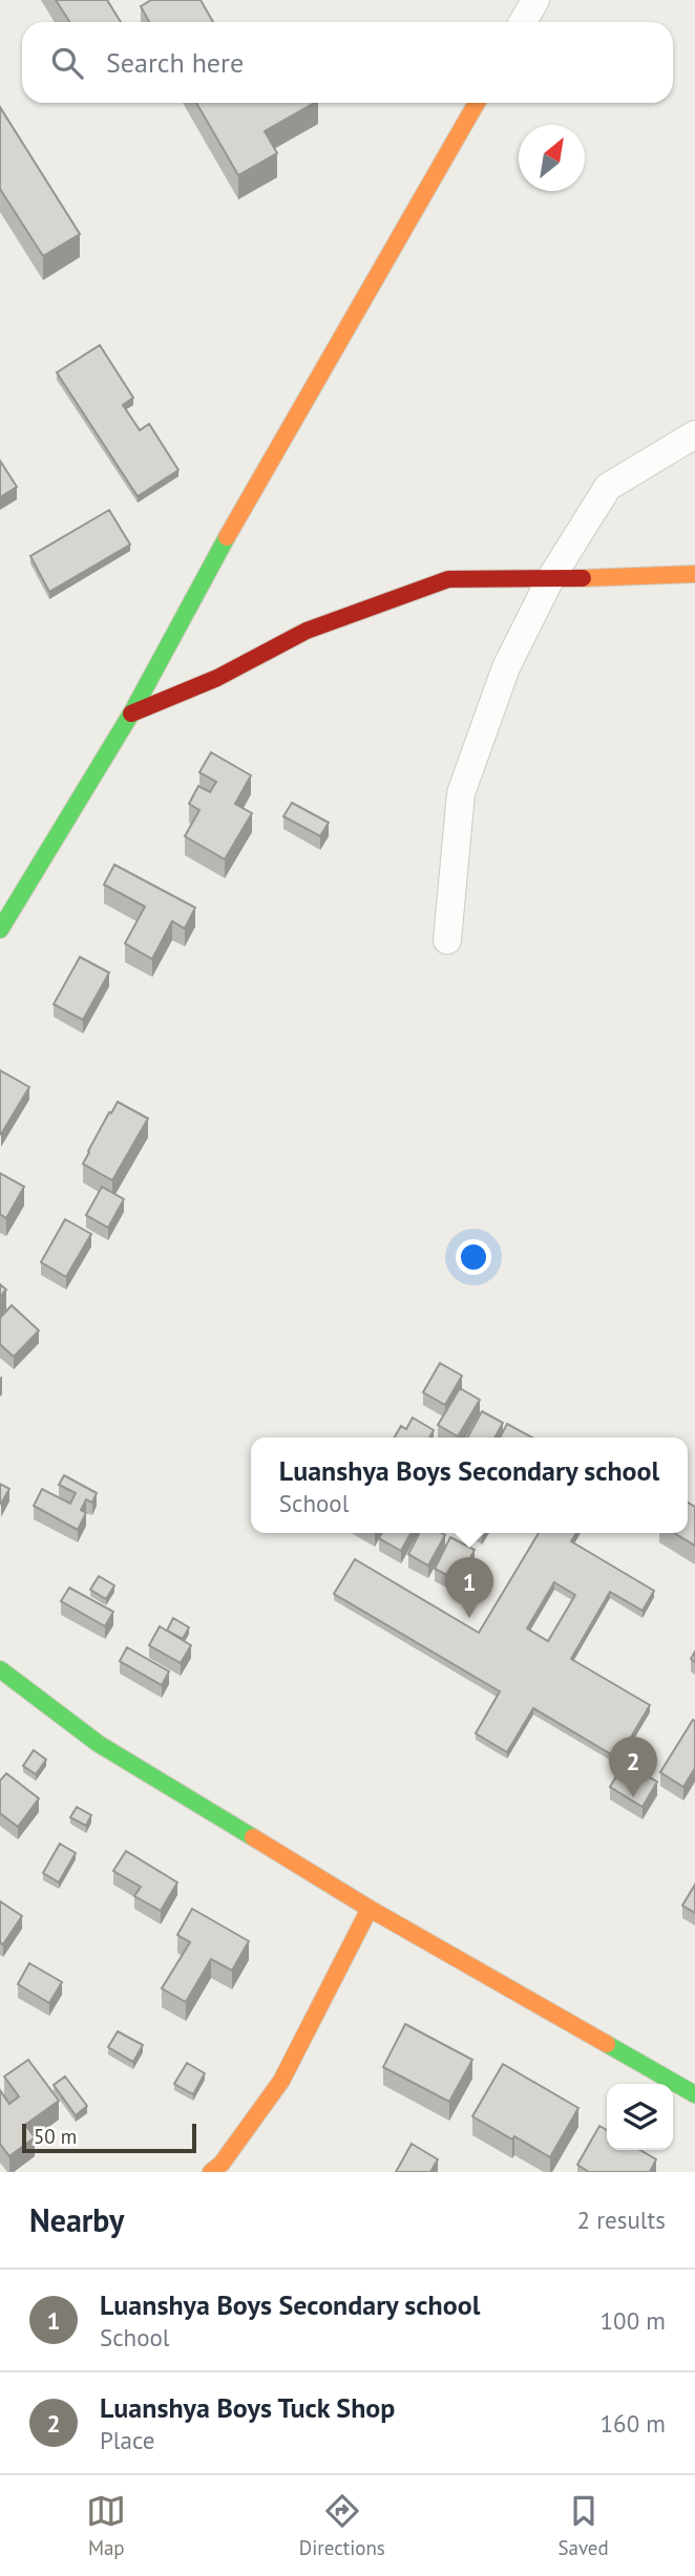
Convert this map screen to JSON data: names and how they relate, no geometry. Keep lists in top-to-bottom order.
{
  "scale_bar": "50 m",
  "north": "top right",
  "page": {
    "search": "Search here",
    "popup": ["Luanshya Boys Secondary school", "School"],
    "pins": ["1", "2"],
    "scale": "50 m",
    "heading": ["Nearby", "2 results"],
    "list": [
      {
        "mark": "1",
        "name": "Luanshya Boys Secondary school",
        "note": "School",
        "value": "100 m"
      },
      {
        "mark": "2",
        "name": "Luanshya Boys Tuck Shop",
        "note": "Place",
        "value": "160 m"
      }
    ],
    "nav": ["Map", "Directions", "Saved"]
  }
}
